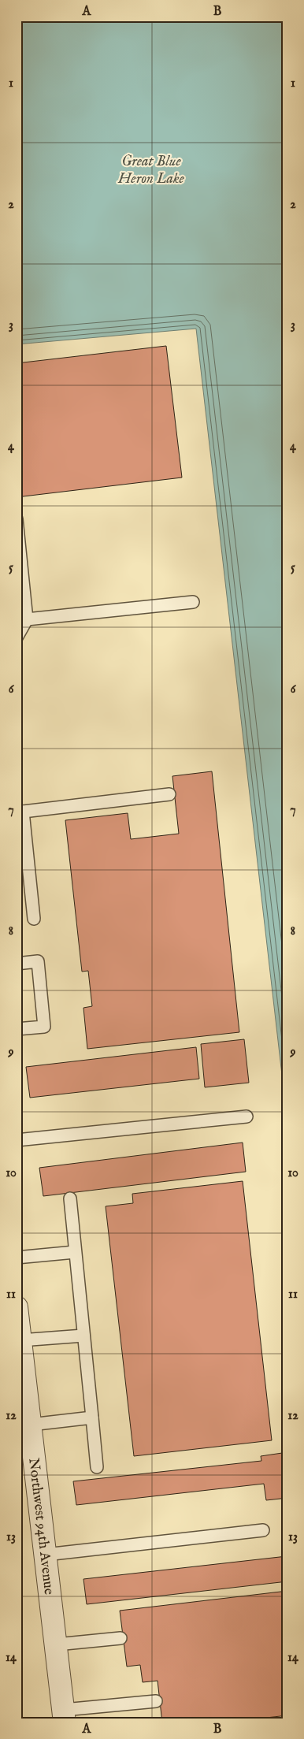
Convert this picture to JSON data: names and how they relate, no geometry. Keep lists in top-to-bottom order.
{
  "streets": {
    "street": ["Northwest 94th Avenue"]
  },
  "water": ["Great Blue Heron Lake"],
  "grid": {
    "columns": ["A", "B"],
    "rows": [
      "1",
      "2",
      "3",
      "4",
      "5",
      "6",
      "7",
      "8",
      "9",
      "10",
      "11",
      "12",
      "13",
      "14"
    ]
  }
}
